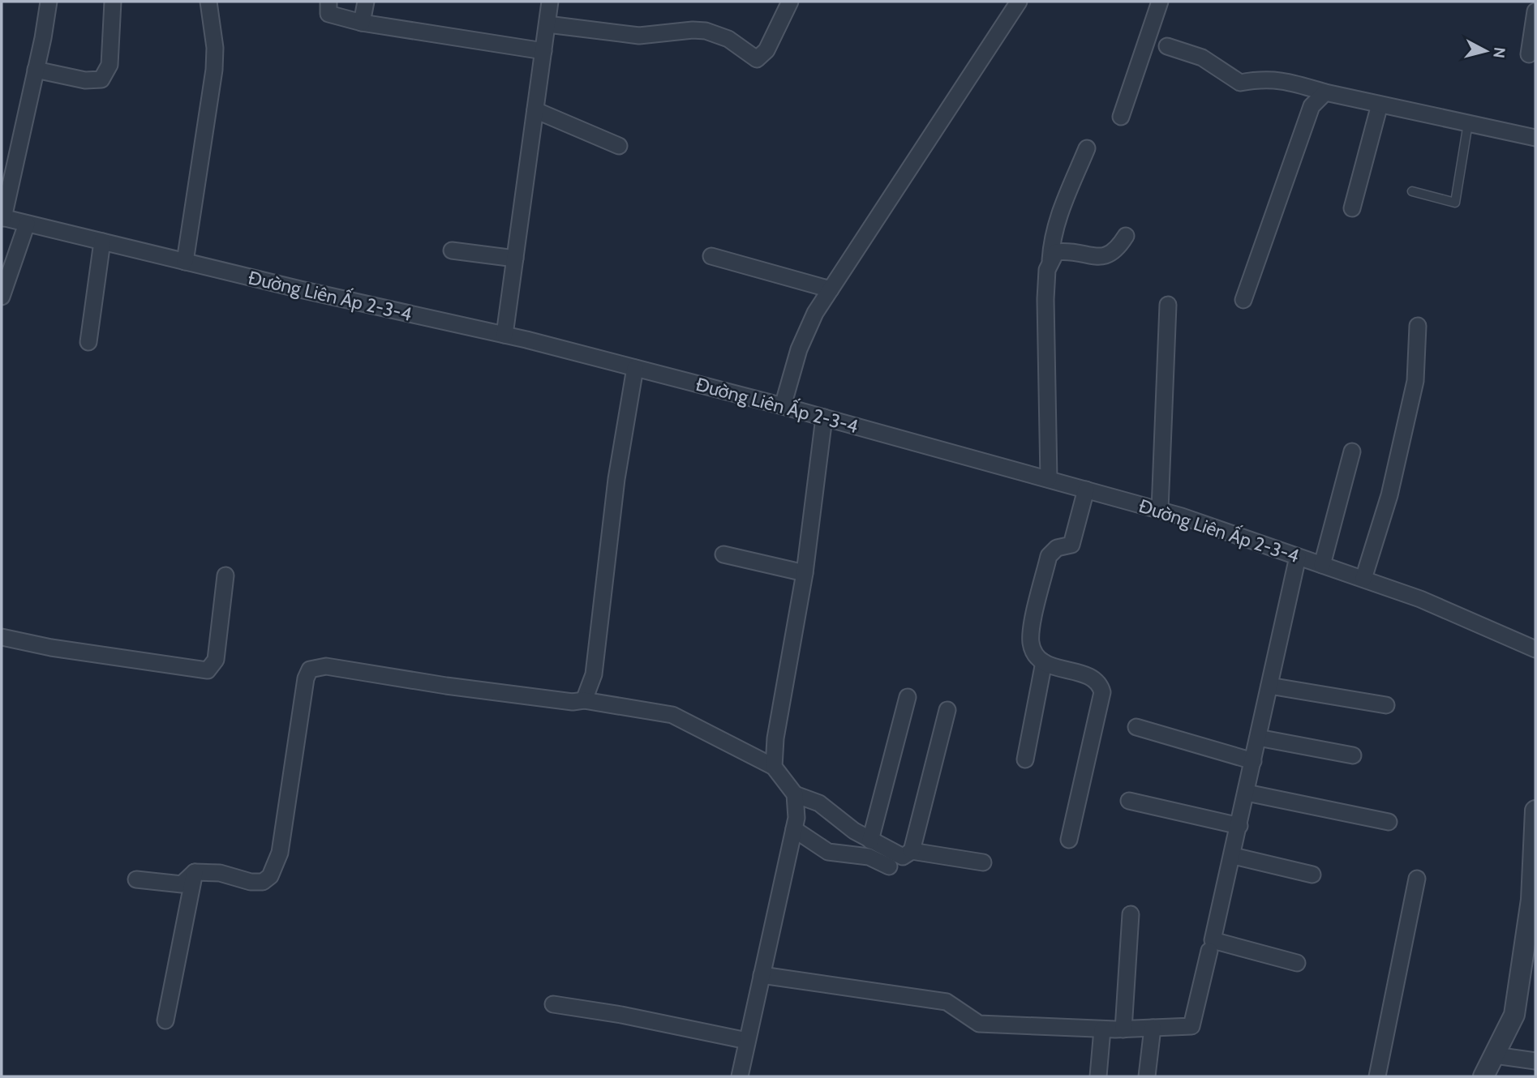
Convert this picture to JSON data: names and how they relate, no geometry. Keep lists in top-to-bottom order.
{
  "streets": {
    "street": ["Đường Liên Ấp 2-3-4"]
  },
  "north": "right"
}
